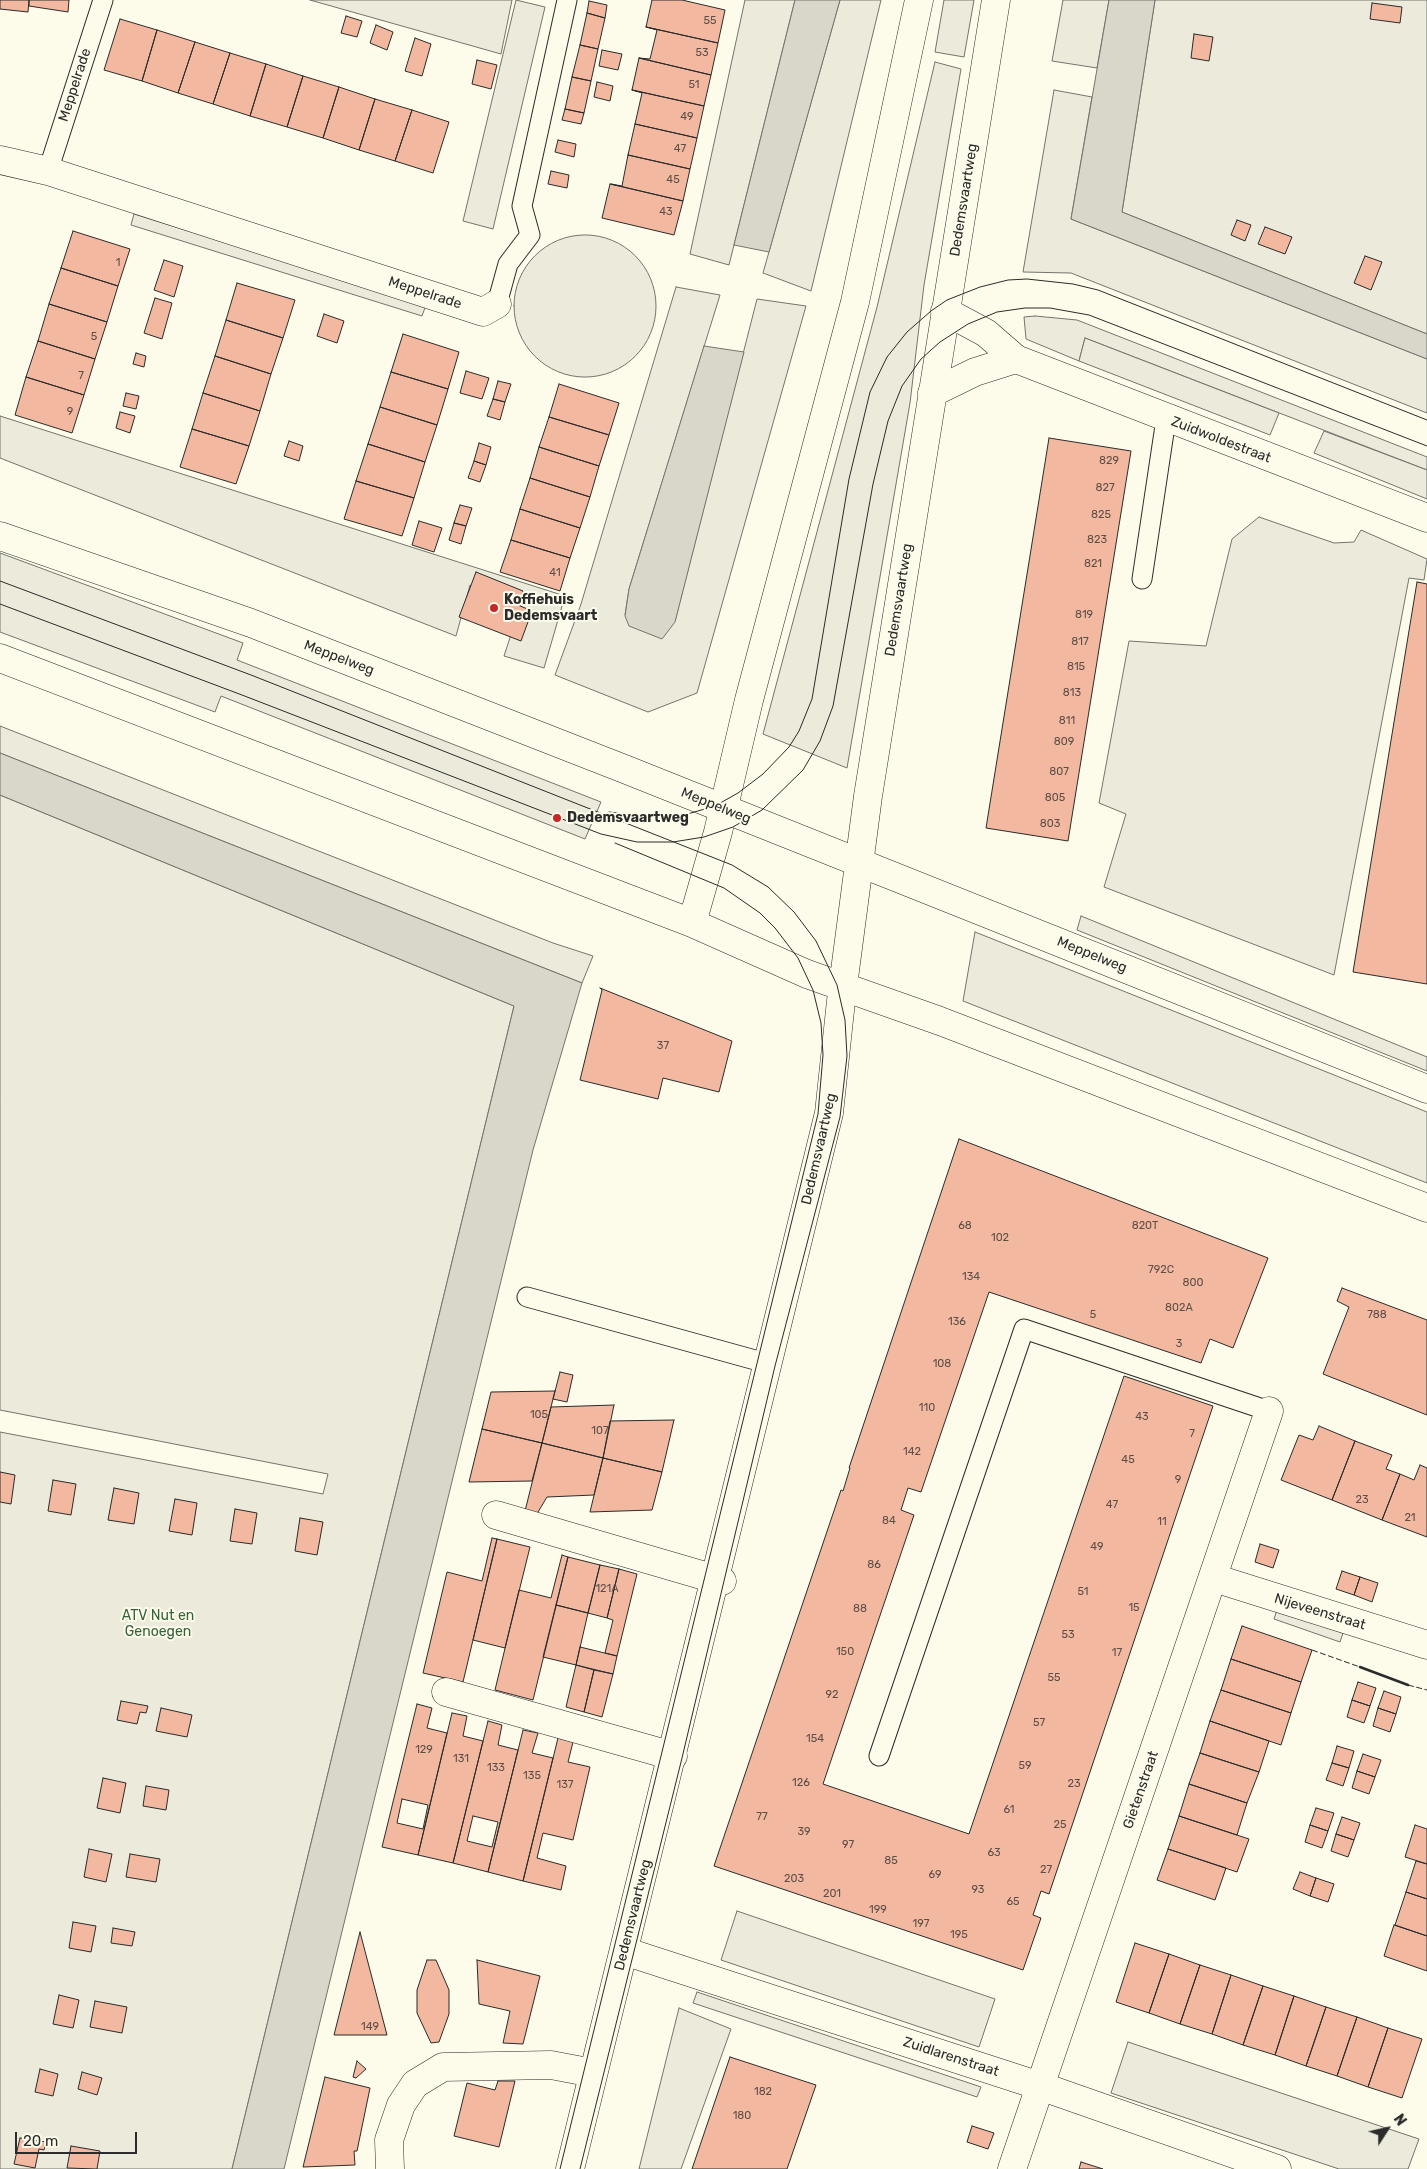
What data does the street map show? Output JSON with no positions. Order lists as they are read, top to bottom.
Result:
{
  "streets": {
    "main road": [
      "Meppelrade",
      "Dedemsvaartweg",
      "Zuidwoldestraat",
      "Meppelweg",
      "Nijeveenstraat",
      "Gietenstraat",
      "Zuidlarenstraat"
    ]
  },
  "crossings": [
    ["Dedemsvaartweg", "Zuidwoldestraat"],
    ["Dedemsvaartweg", "Meppelweg"],
    ["Dedemsvaartweg", "Zuidlarenstraat"],
    ["Nijeveenstraat", "Gietenstraat"],
    ["Gietenstraat", "Zuidlarenstraat"]
  ],
  "parks": ["ATV Nut en Genoegen"],
  "places": ["Koffiehuis Dedemsvaart", "Dedemsvaartweg"],
  "house_numbers": [
    "55",
    "53",
    "51",
    "49",
    "47",
    "45",
    "43",
    "1",
    "5",
    "7",
    "9",
    "829",
    "827",
    "825",
    "823",
    "821",
    "41",
    "819",
    "817",
    "815",
    "813",
    "811",
    "809",
    "807",
    "805",
    "803",
    "37",
    "68",
    "820T",
    "102",
    "792C",
    "134",
    "800",
    "802A",
    "5",
    "788",
    "136",
    "3",
    "108",
    "110",
    "105",
    "43",
    "107",
    "7",
    "142",
    "45",
    "9",
    "23",
    "47",
    "21",
    "84",
    "11",
    "49",
    "86",
    "121A",
    "51",
    "15",
    "88",
    "53",
    "150",
    "17",
    "55",
    "92",
    "57",
    "154",
    "129",
    "131",
    "59",
    "133",
    "135",
    "126",
    "23",
    "137",
    "61",
    "77",
    "25",
    "39",
    "97",
    "63",
    "85",
    "27",
    "69",
    "203",
    "93",
    "201",
    "65",
    "199",
    "197",
    "195",
    "149",
    "182",
    "180"
  ],
  "scale_bar": "20 m",
  "north": "top right"
}
